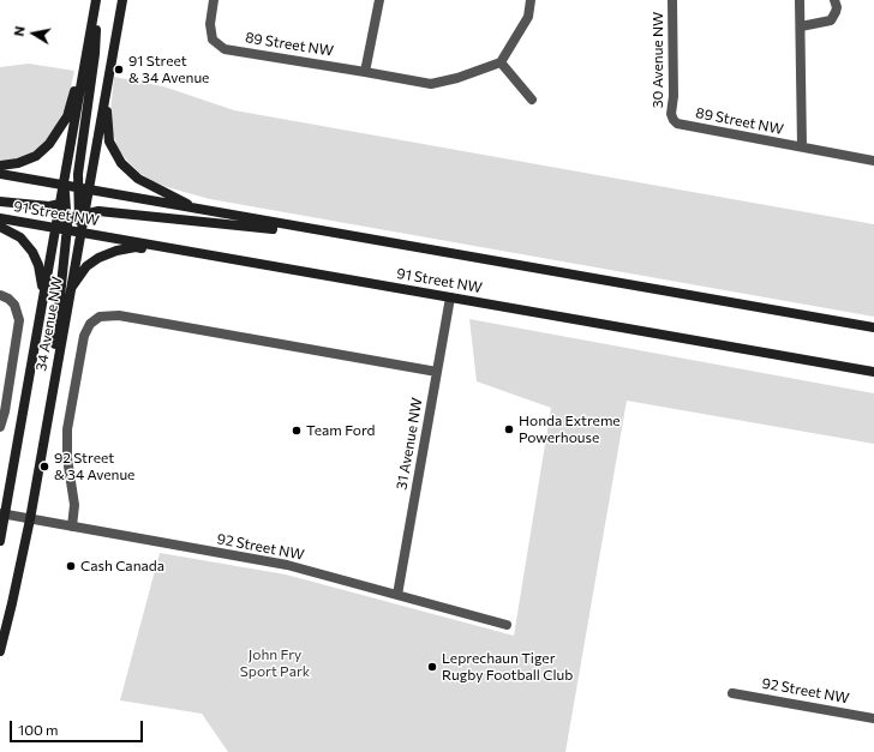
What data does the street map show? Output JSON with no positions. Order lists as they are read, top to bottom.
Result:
{
  "streets": {
    "main road": ["91 Street NW", "34 Avenue NW"],
    "street": [
      "89 Street NW",
      "30 Avenue NW",
      "31 Avenue NW",
      "92 Street NW"
    ]
  },
  "crossings": [
    ["89 Street NW", "30 Avenue NW"],
    ["91 Street NW", "34 Avenue NW"],
    ["91 Street NW", "31 Avenue NW"],
    ["34 Avenue NW", "92 Street NW"],
    ["31 Avenue NW", "92 Street NW"]
  ],
  "parks": ["John Fry Sport Park"],
  "places": [
    "91 Street & 34 Avenue",
    "Honda Extreme Powerhouse",
    "Team Ford",
    "92 Street & 34 Avenue",
    "Cash Canada",
    "Leprechaun Tiger Rugby Football Club"
  ],
  "scale_bar": "100 m",
  "north": "left"
}
